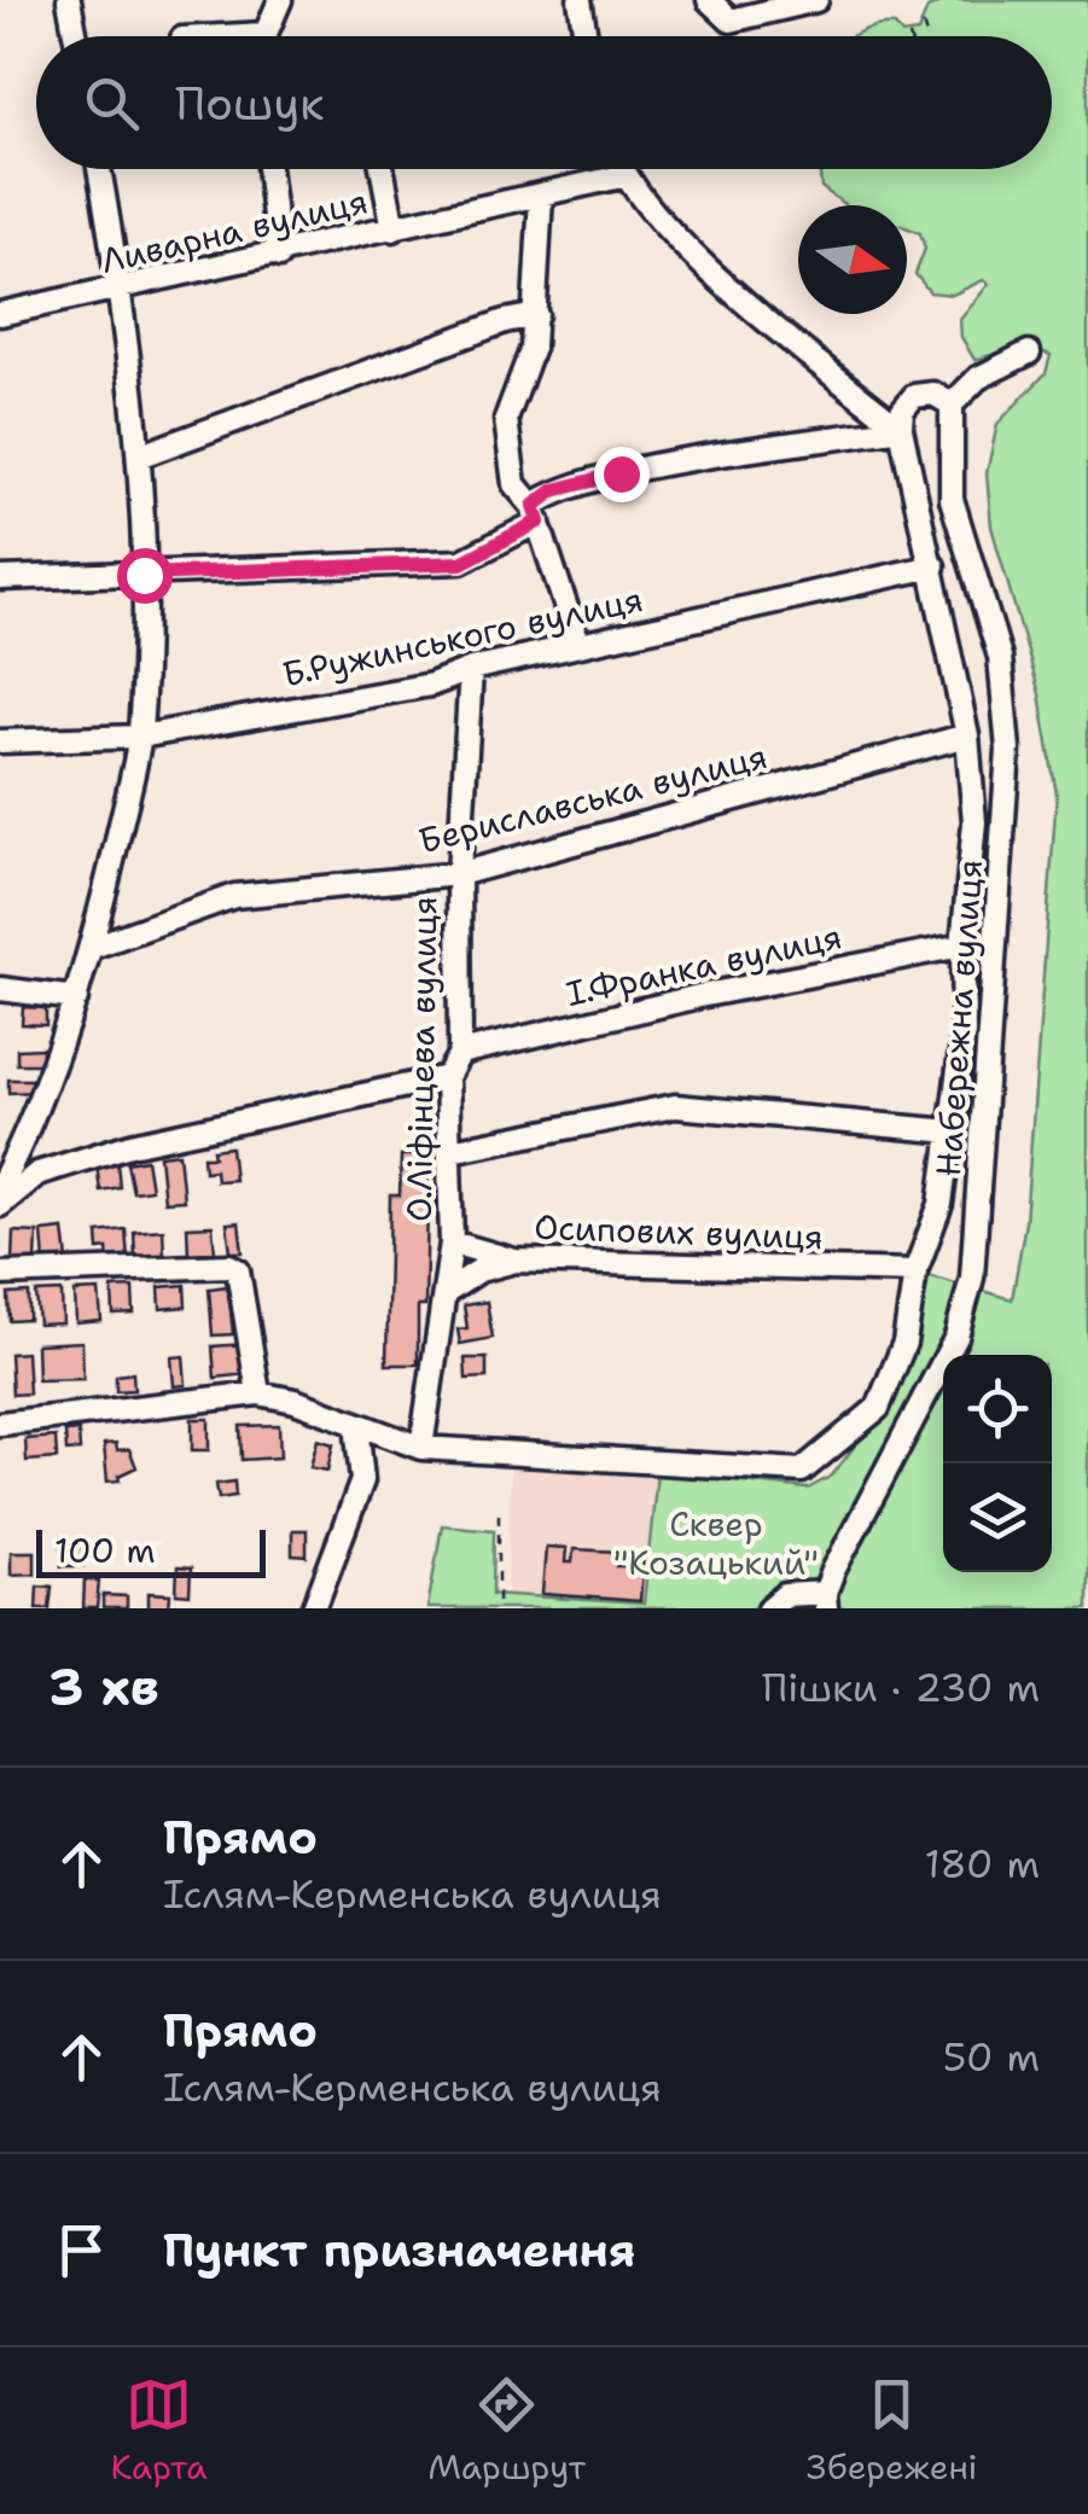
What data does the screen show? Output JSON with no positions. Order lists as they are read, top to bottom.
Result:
{
  "streets": {
    "street": [
      "Ливарна вулиця",
      "Б.Ружинського вулиця",
      "Бериславська вулиця",
      "І.Франка вулиця",
      "Набережна вулиця",
      "О.Ліфінцева вулиця",
      "Осипових вулиця"
    ]
  },
  "crossings": [
    ["Б.Ружинського вулиця", "О.Ліфінцева вулиця"],
    ["Бериславська вулиця", "О.Ліфінцева вулиця"],
    ["І.Франка вулиця", "О.Ліфінцева вулиця"],
    ["О.Ліфінцева вулиця", "Осипових вулиця"]
  ],
  "parks": ["Сквер \"Козацький\""],
  "scale_bar": "100 m",
  "north": "right",
  "page": {
    "search": "Пошук",
    "scale": "100 m",
    "heading": ["3 хв", "Пішки · 230 m"],
    "list": [
      ["Прямо", "Іслям-Керменська вулиця", "180 m"],
      ["Прямо", "Іслям-Керменська вулиця", "50 m"],
      "Пункт призначення"
    ],
    "nav": ["Карта", "Маршрут", "Збережені"]
  }
}
